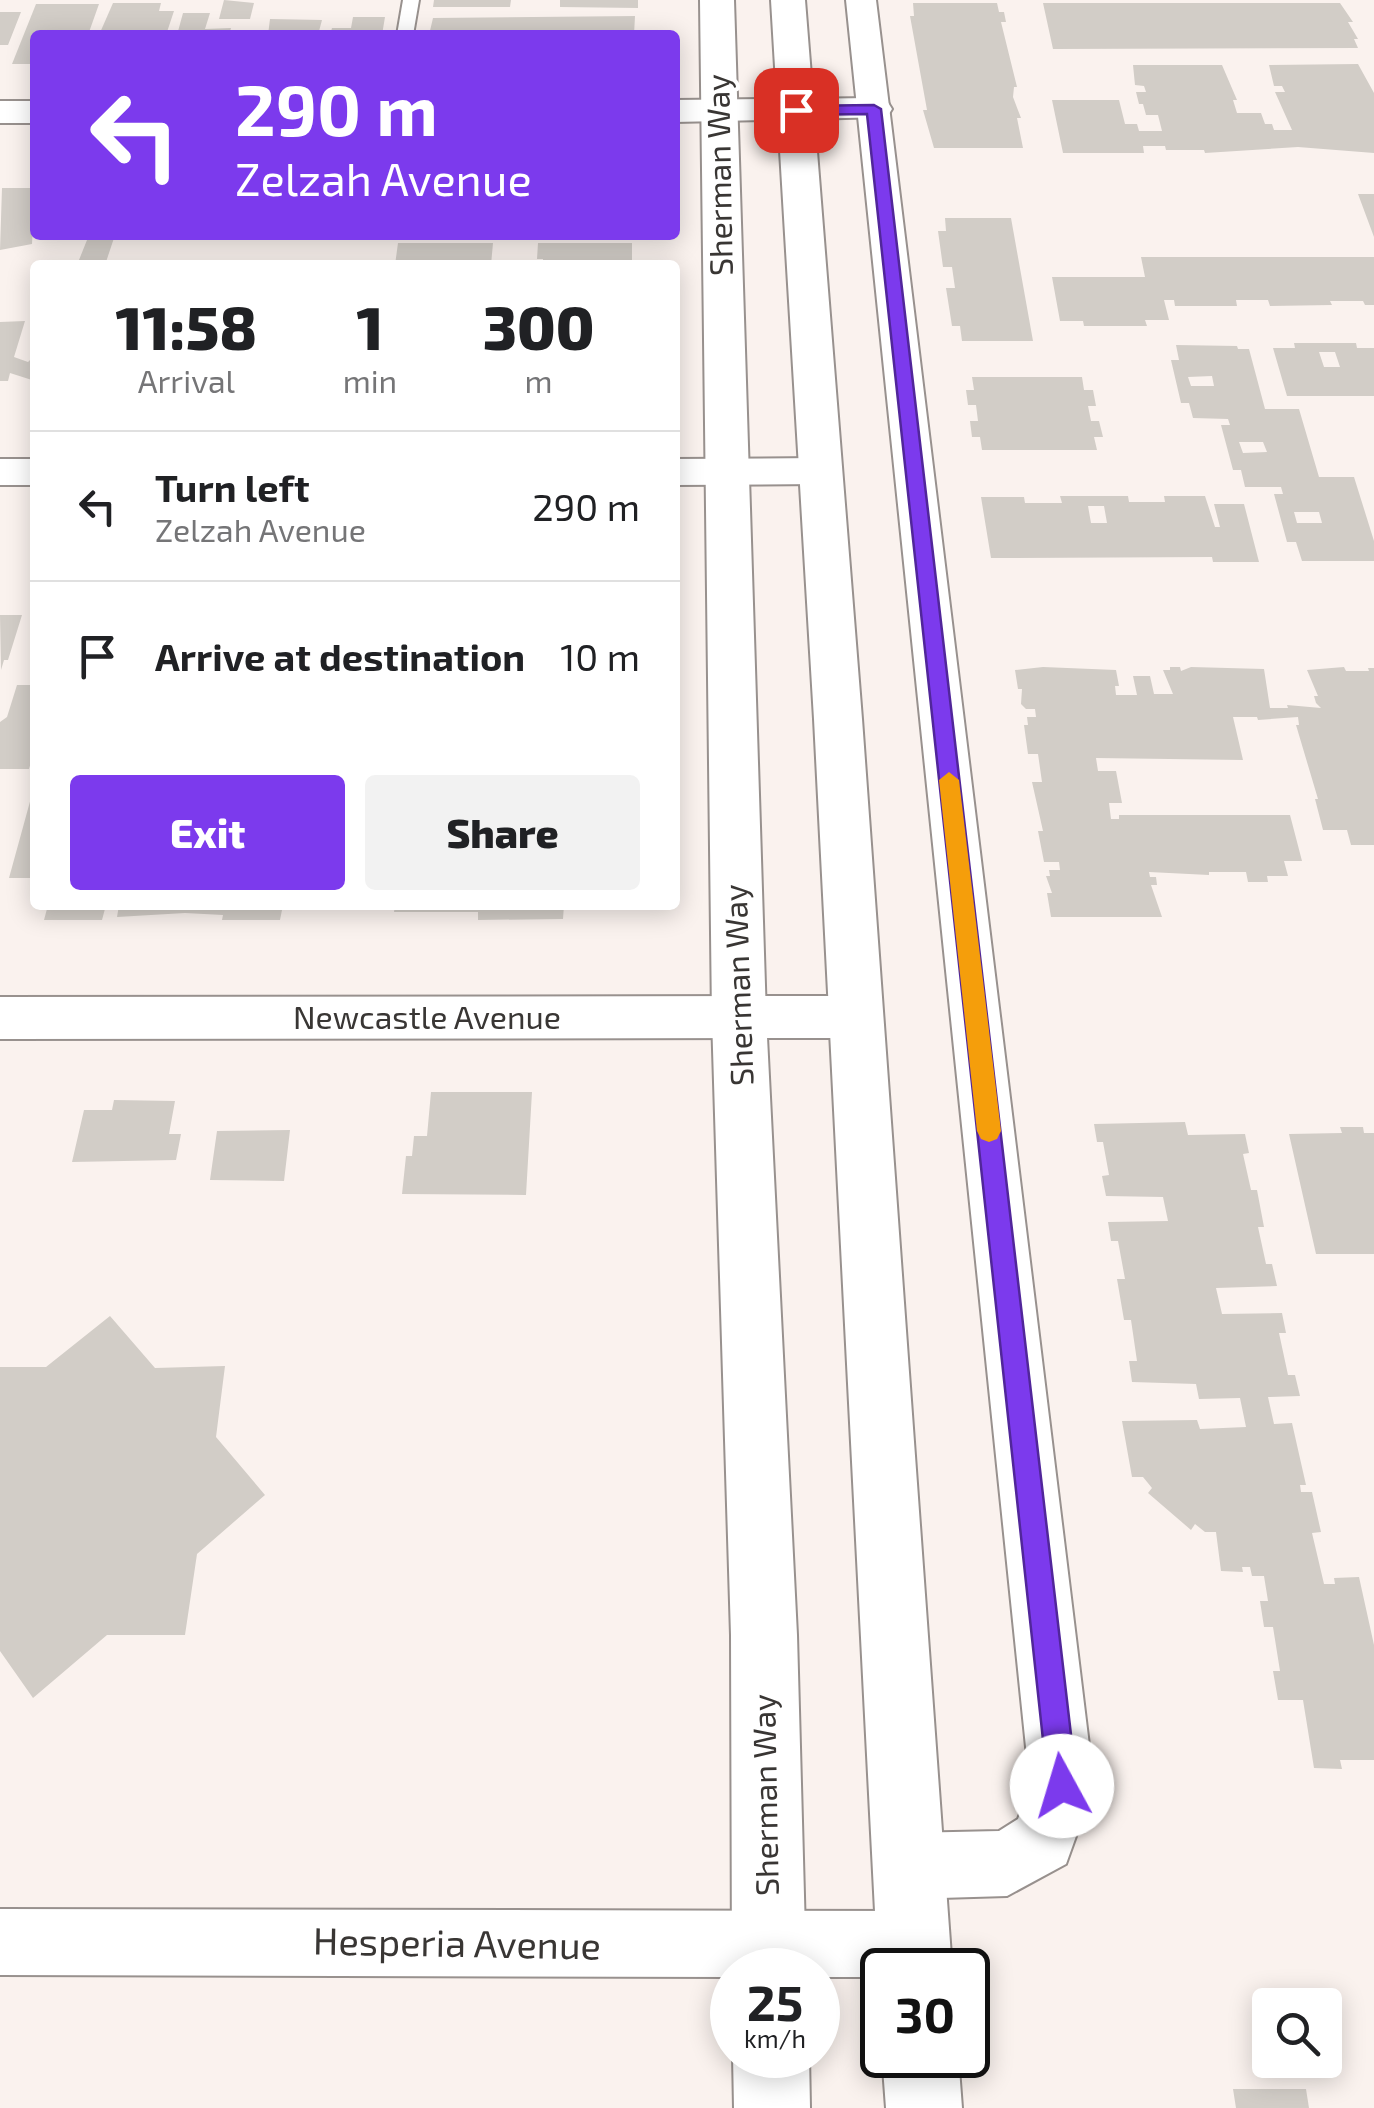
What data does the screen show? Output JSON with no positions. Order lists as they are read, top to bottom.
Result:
{
  "streets": {
    "main road": ["Sherman Way"],
    "street": ["Newcastle Avenue", "Hesperia Avenue"]
  },
  "crossings": [
    ["Sherman Way", "Newcastle Avenue"]
  ],
  "page": {
    "turn": ["290 m", "Zelzah Avenue"],
    "eta": [
      "11:58",
      "Arrival",
      "1",
      "min",
      "300",
      "m"
    ],
    "list": [
      {
        "name": "Turn left",
        "note": "Zelzah Avenue",
        "value": "290 m"
      },
      {
        "name": "Arrive at destination",
        "value": "10 m"
      }
    ],
    "buttons": ["Exit", "Share"],
    "speed": "25 km/h",
    "limit": "30"
  }
}
